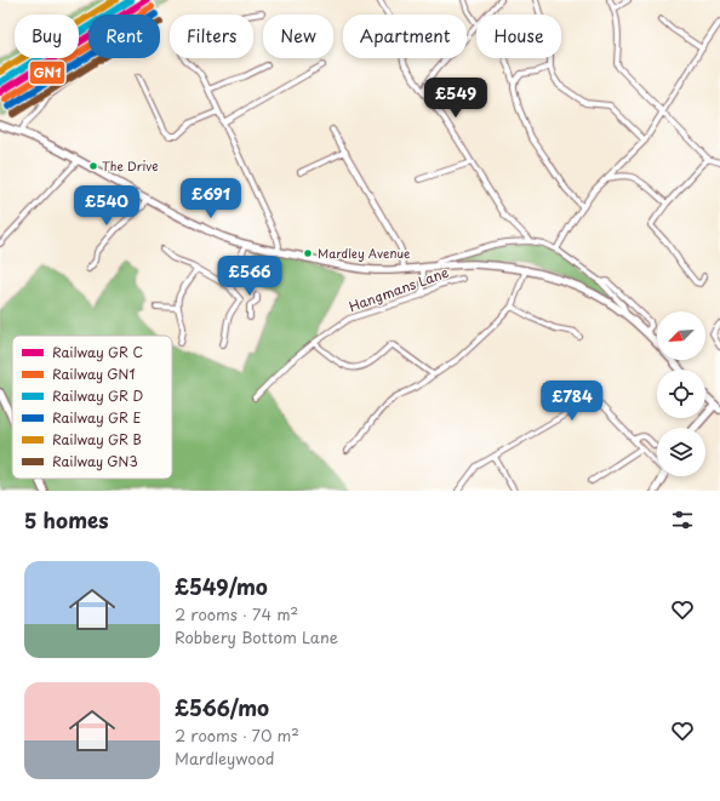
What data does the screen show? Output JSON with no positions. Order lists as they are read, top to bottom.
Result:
{
  "streets": {
    "street": ["Hangmans Lane"]
  },
  "places": ["The Drive", "Mardley Avenue"],
  "lines": ["rail line GN1", "rail line GN3"],
  "legend": [
    "Railway GR C",
    "Railway GN1",
    "Railway GR D",
    "Railway GR E",
    "Railway GR B",
    "Railway GN3"
  ],
  "north": "bottom left",
  "page": {
    "chip": [
      "Buy",
      "Rent",
      "Filters",
      "New",
      "Apartment",
      "House"
    ],
    "price": [
      "£549",
      "£691",
      "£540",
      "£566",
      "£784"
    ],
    "heading": "5 homes",
    "list": [
      {
        "name": "£549/mo",
        "note": "2 rooms · 74 m² · Robbery Bottom Lane"
      },
      {
        "name": "£566/mo",
        "note": "2 rooms · 70 m² · Mardleywood"
      }
    ]
  }
}
